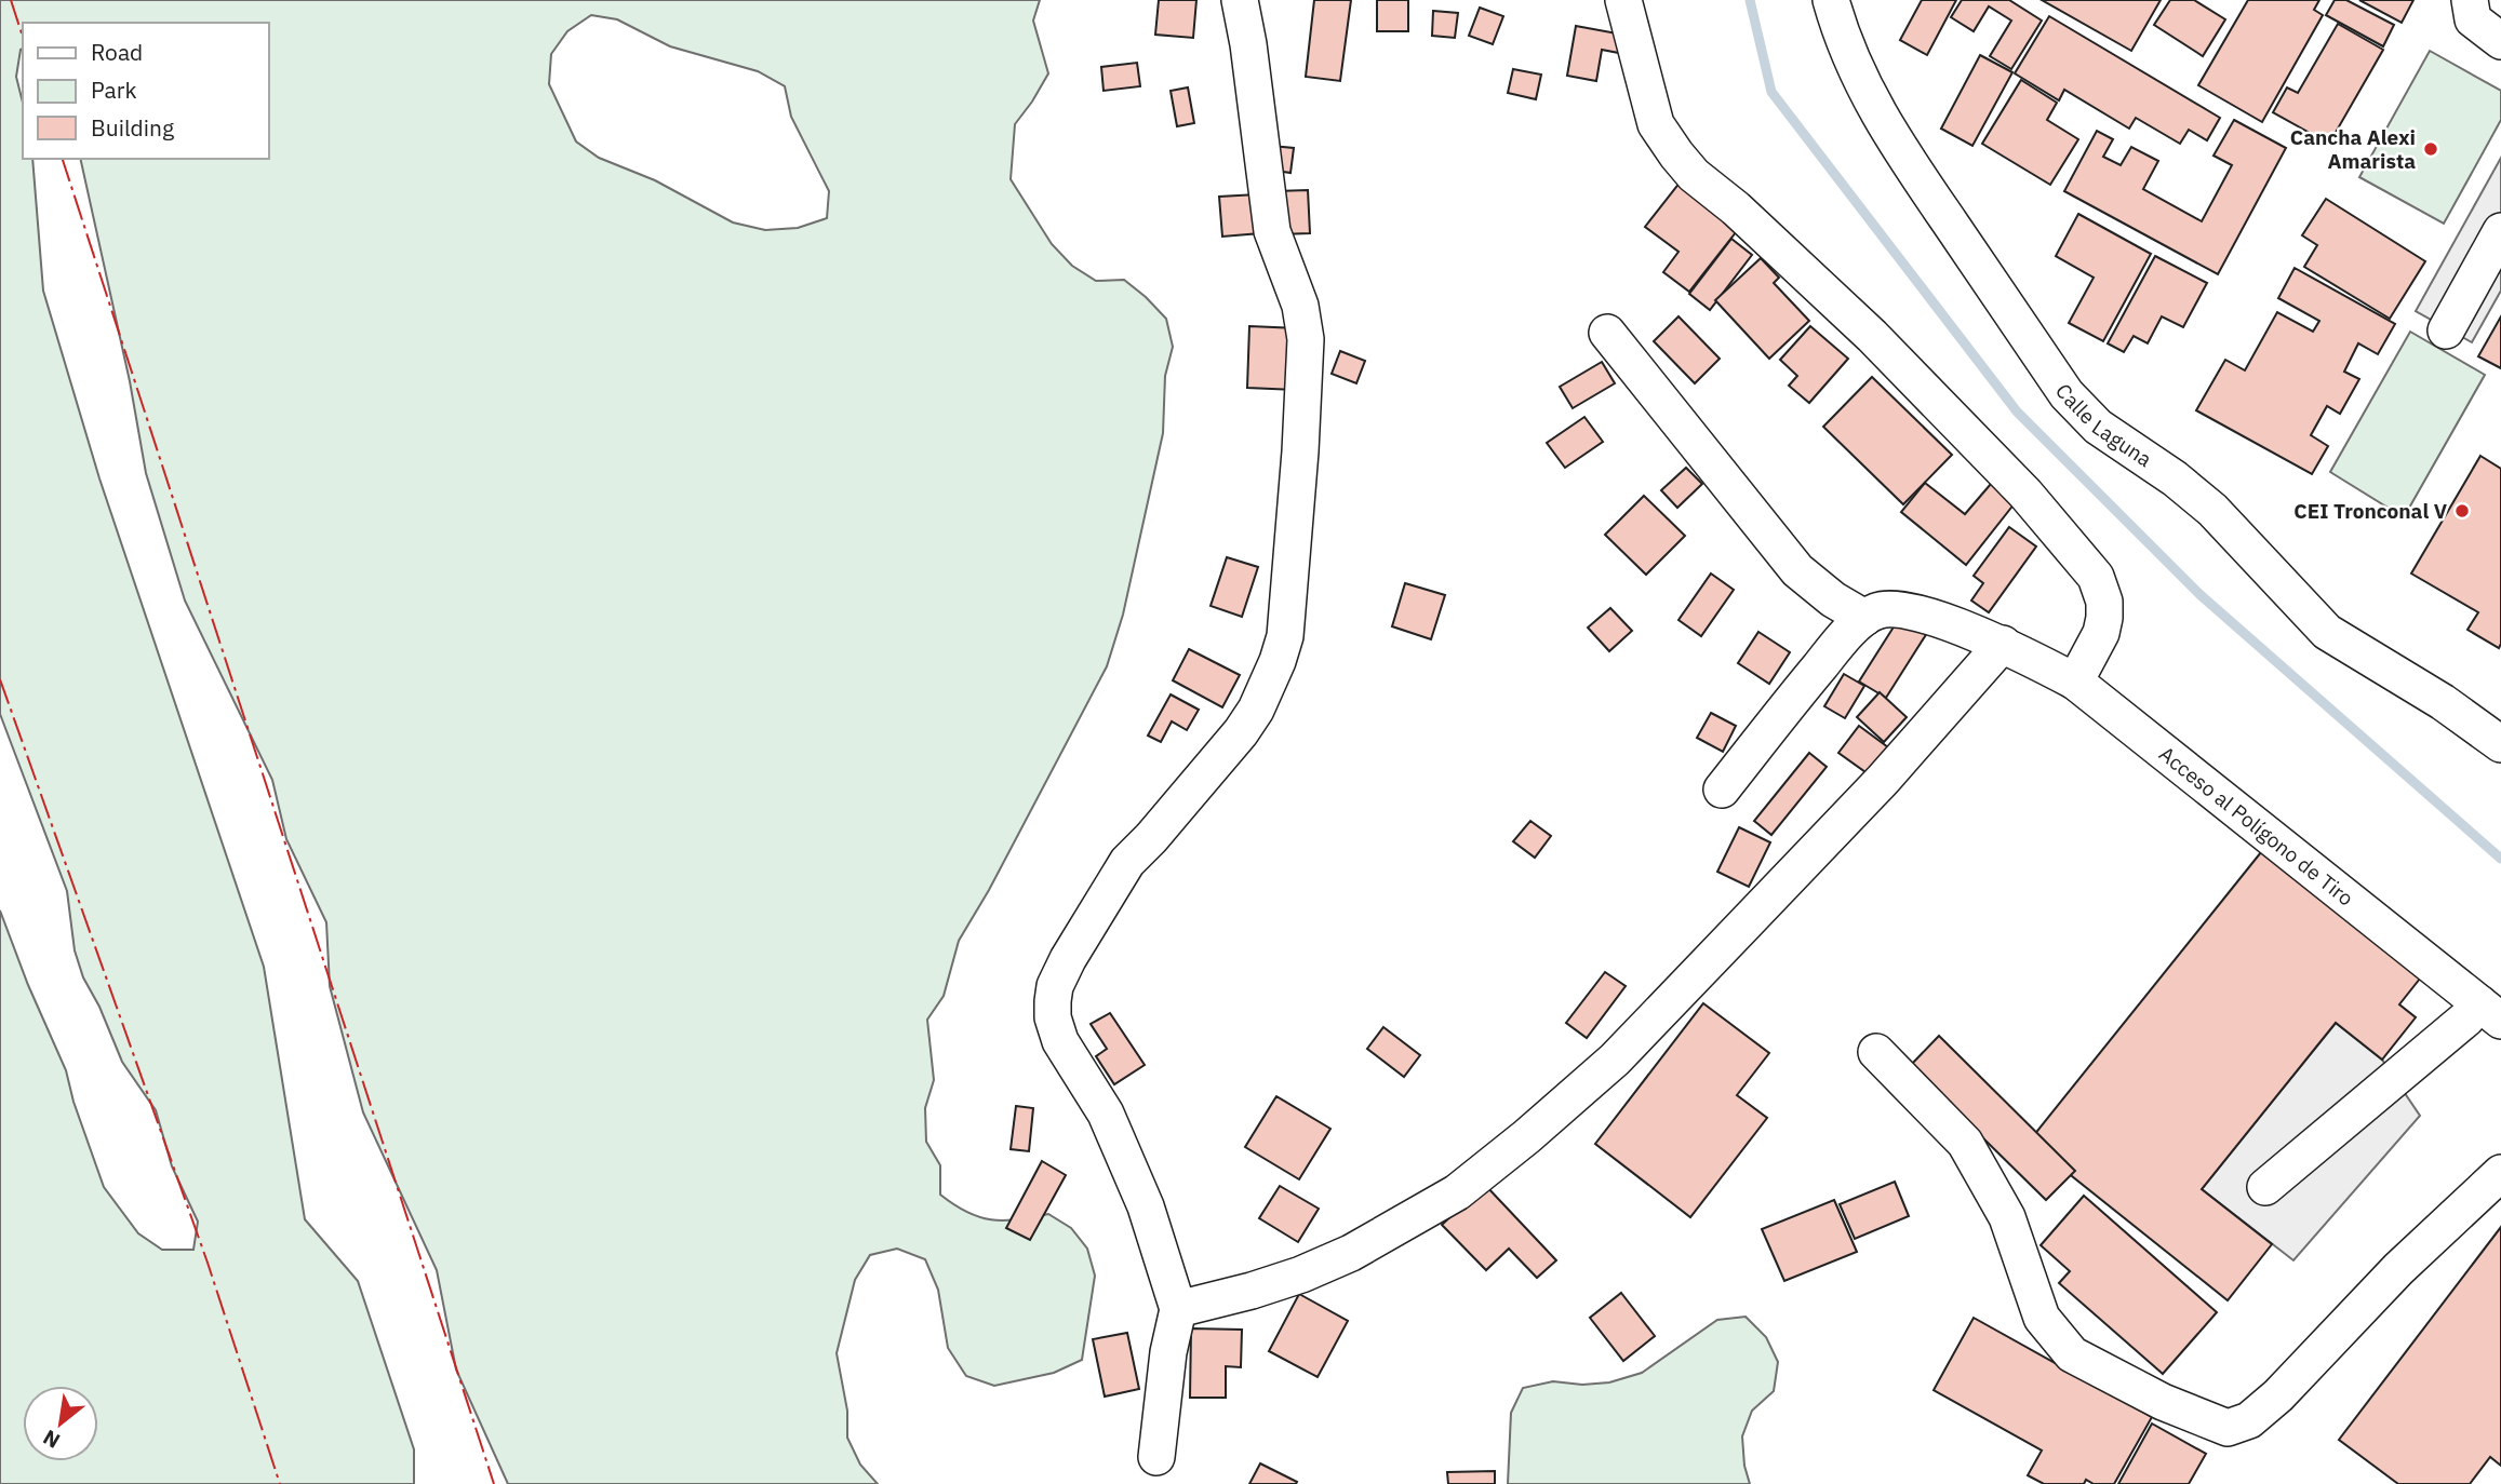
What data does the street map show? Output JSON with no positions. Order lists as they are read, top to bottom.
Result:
{
  "streets": {
    "street": ["Calle Laguna", "Acceso al Polígono de Tiro"]
  },
  "places": ["Cancha Alexi Amarista", "CEI Tronconal V"],
  "legend": ["Road", "Park", "Building"],
  "north": "bottom left"
}
